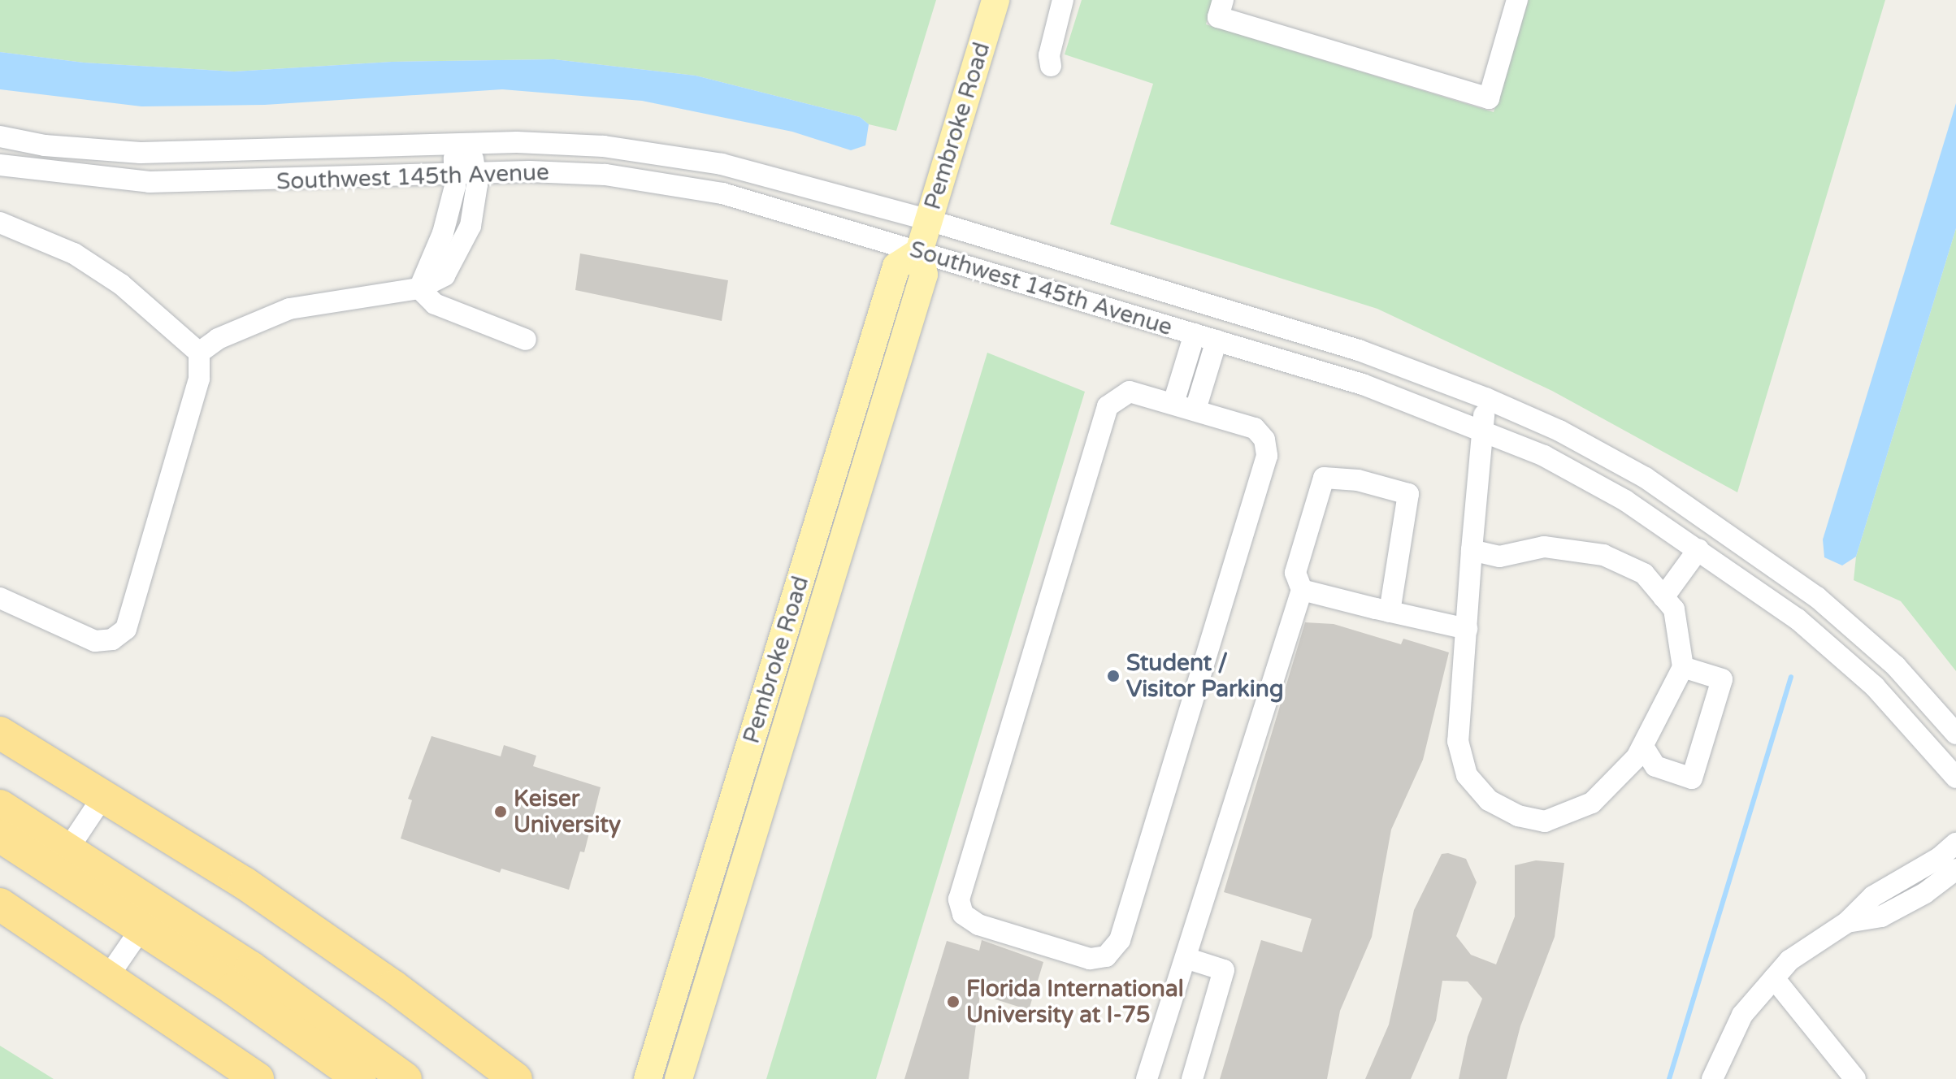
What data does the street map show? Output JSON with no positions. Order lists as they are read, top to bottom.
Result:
{
  "streets": {
    "main road": ["Pembroke Road"],
    "street": ["Southwest 145th Avenue"]
  },
  "crossings": [
    ["Pembroke Road", "Southwest 145th Avenue"]
  ],
  "places": ["Student / Visitor Parking", "Keiser University", "Florida International University at I-75"]
}
